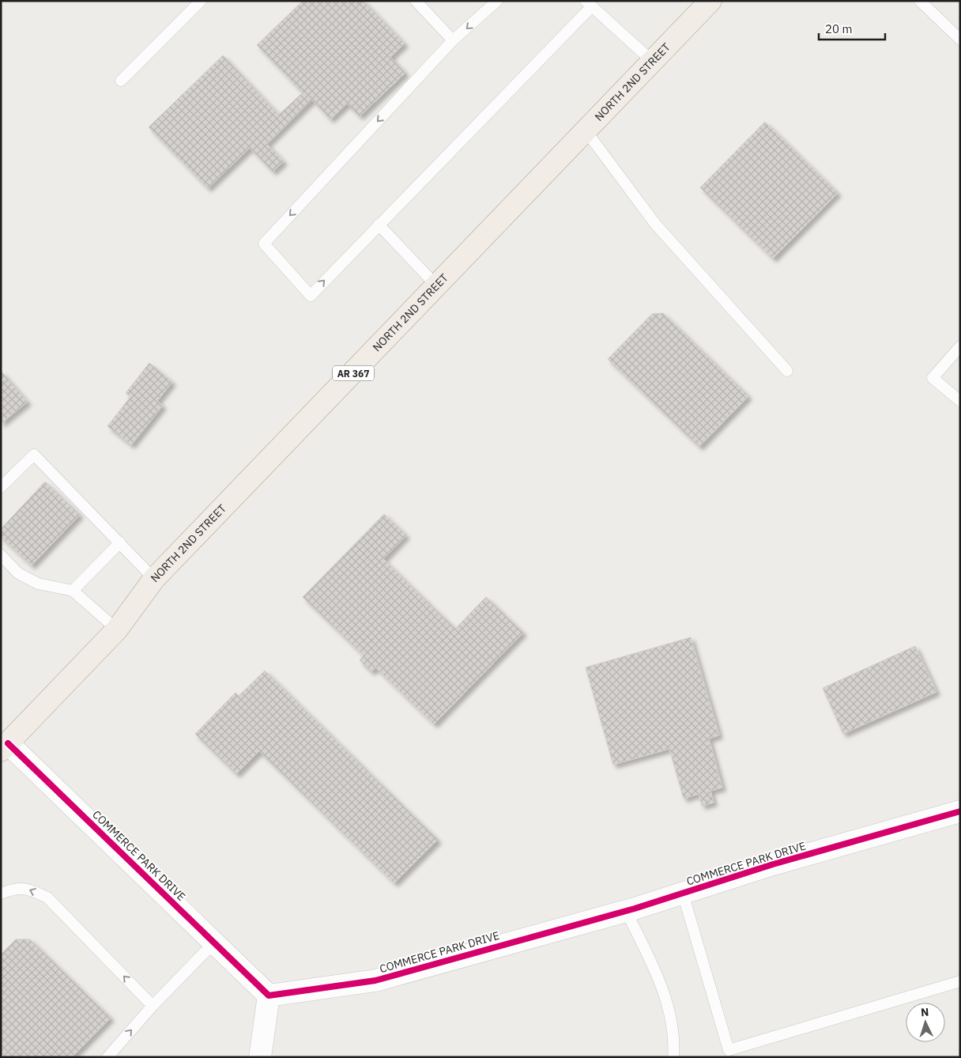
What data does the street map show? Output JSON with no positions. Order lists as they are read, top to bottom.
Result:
{
  "streets": {
    "main road": ["NORTH 2ND STREET", "AR 367"],
    "street": ["COMMERCE PARK DRIVE"]
  },
  "crossings": [
    ["NORTH 2ND STREET", "COMMERCE PARK DRIVE"]
  ],
  "scale_bar": "20 m",
  "north": "top"
}
